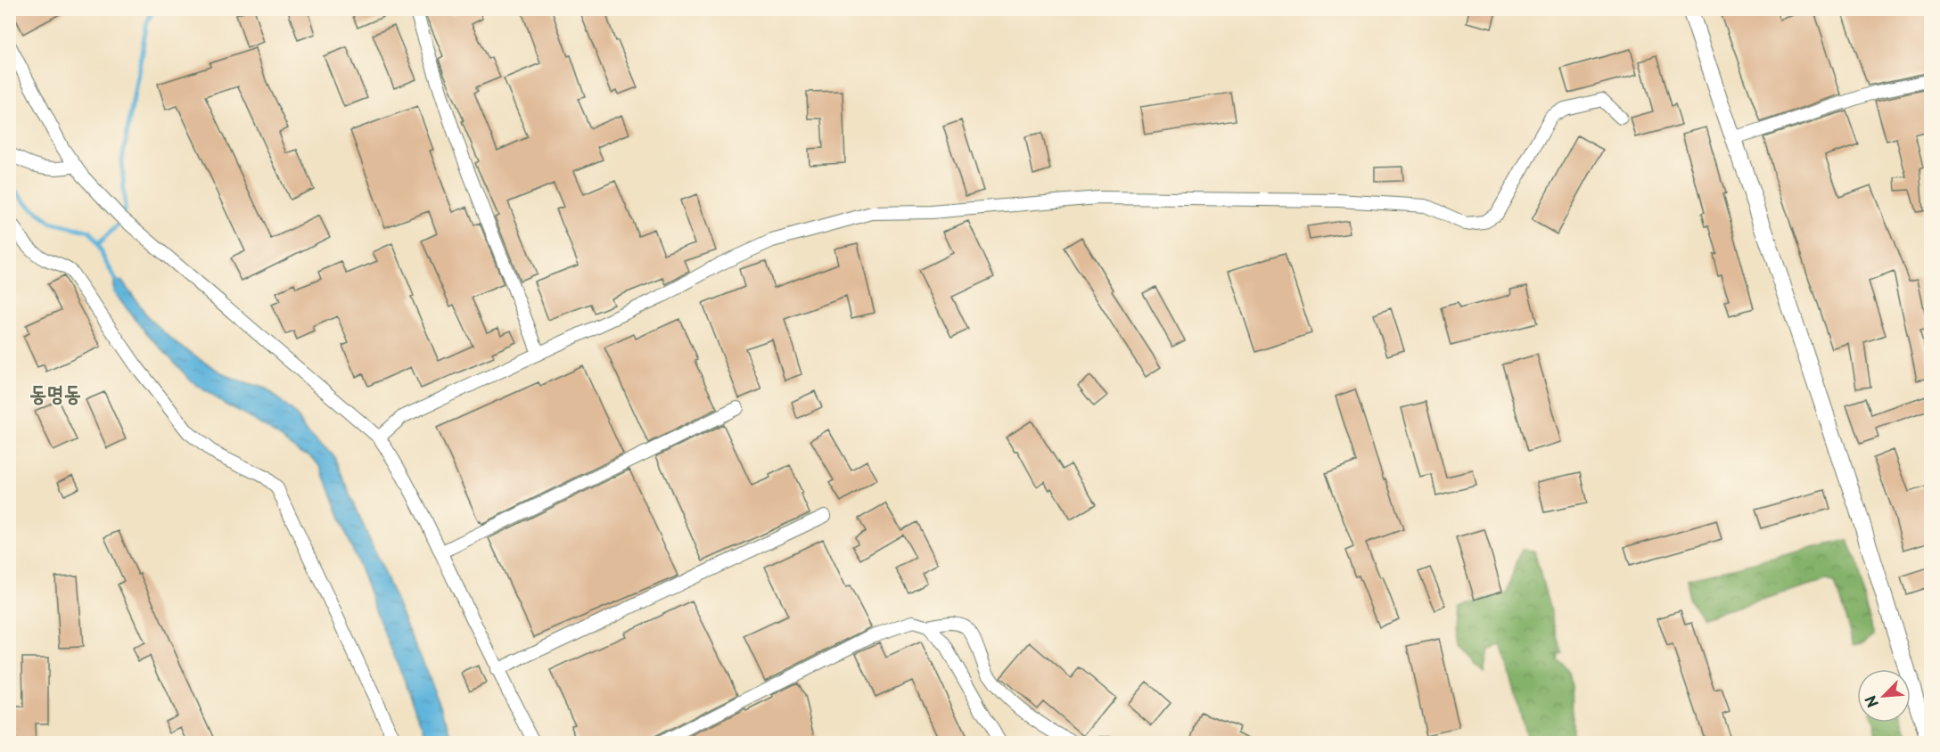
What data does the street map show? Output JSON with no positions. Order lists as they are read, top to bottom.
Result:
{
  "districts": ["동명동"],
  "north": "bottom left"
}
